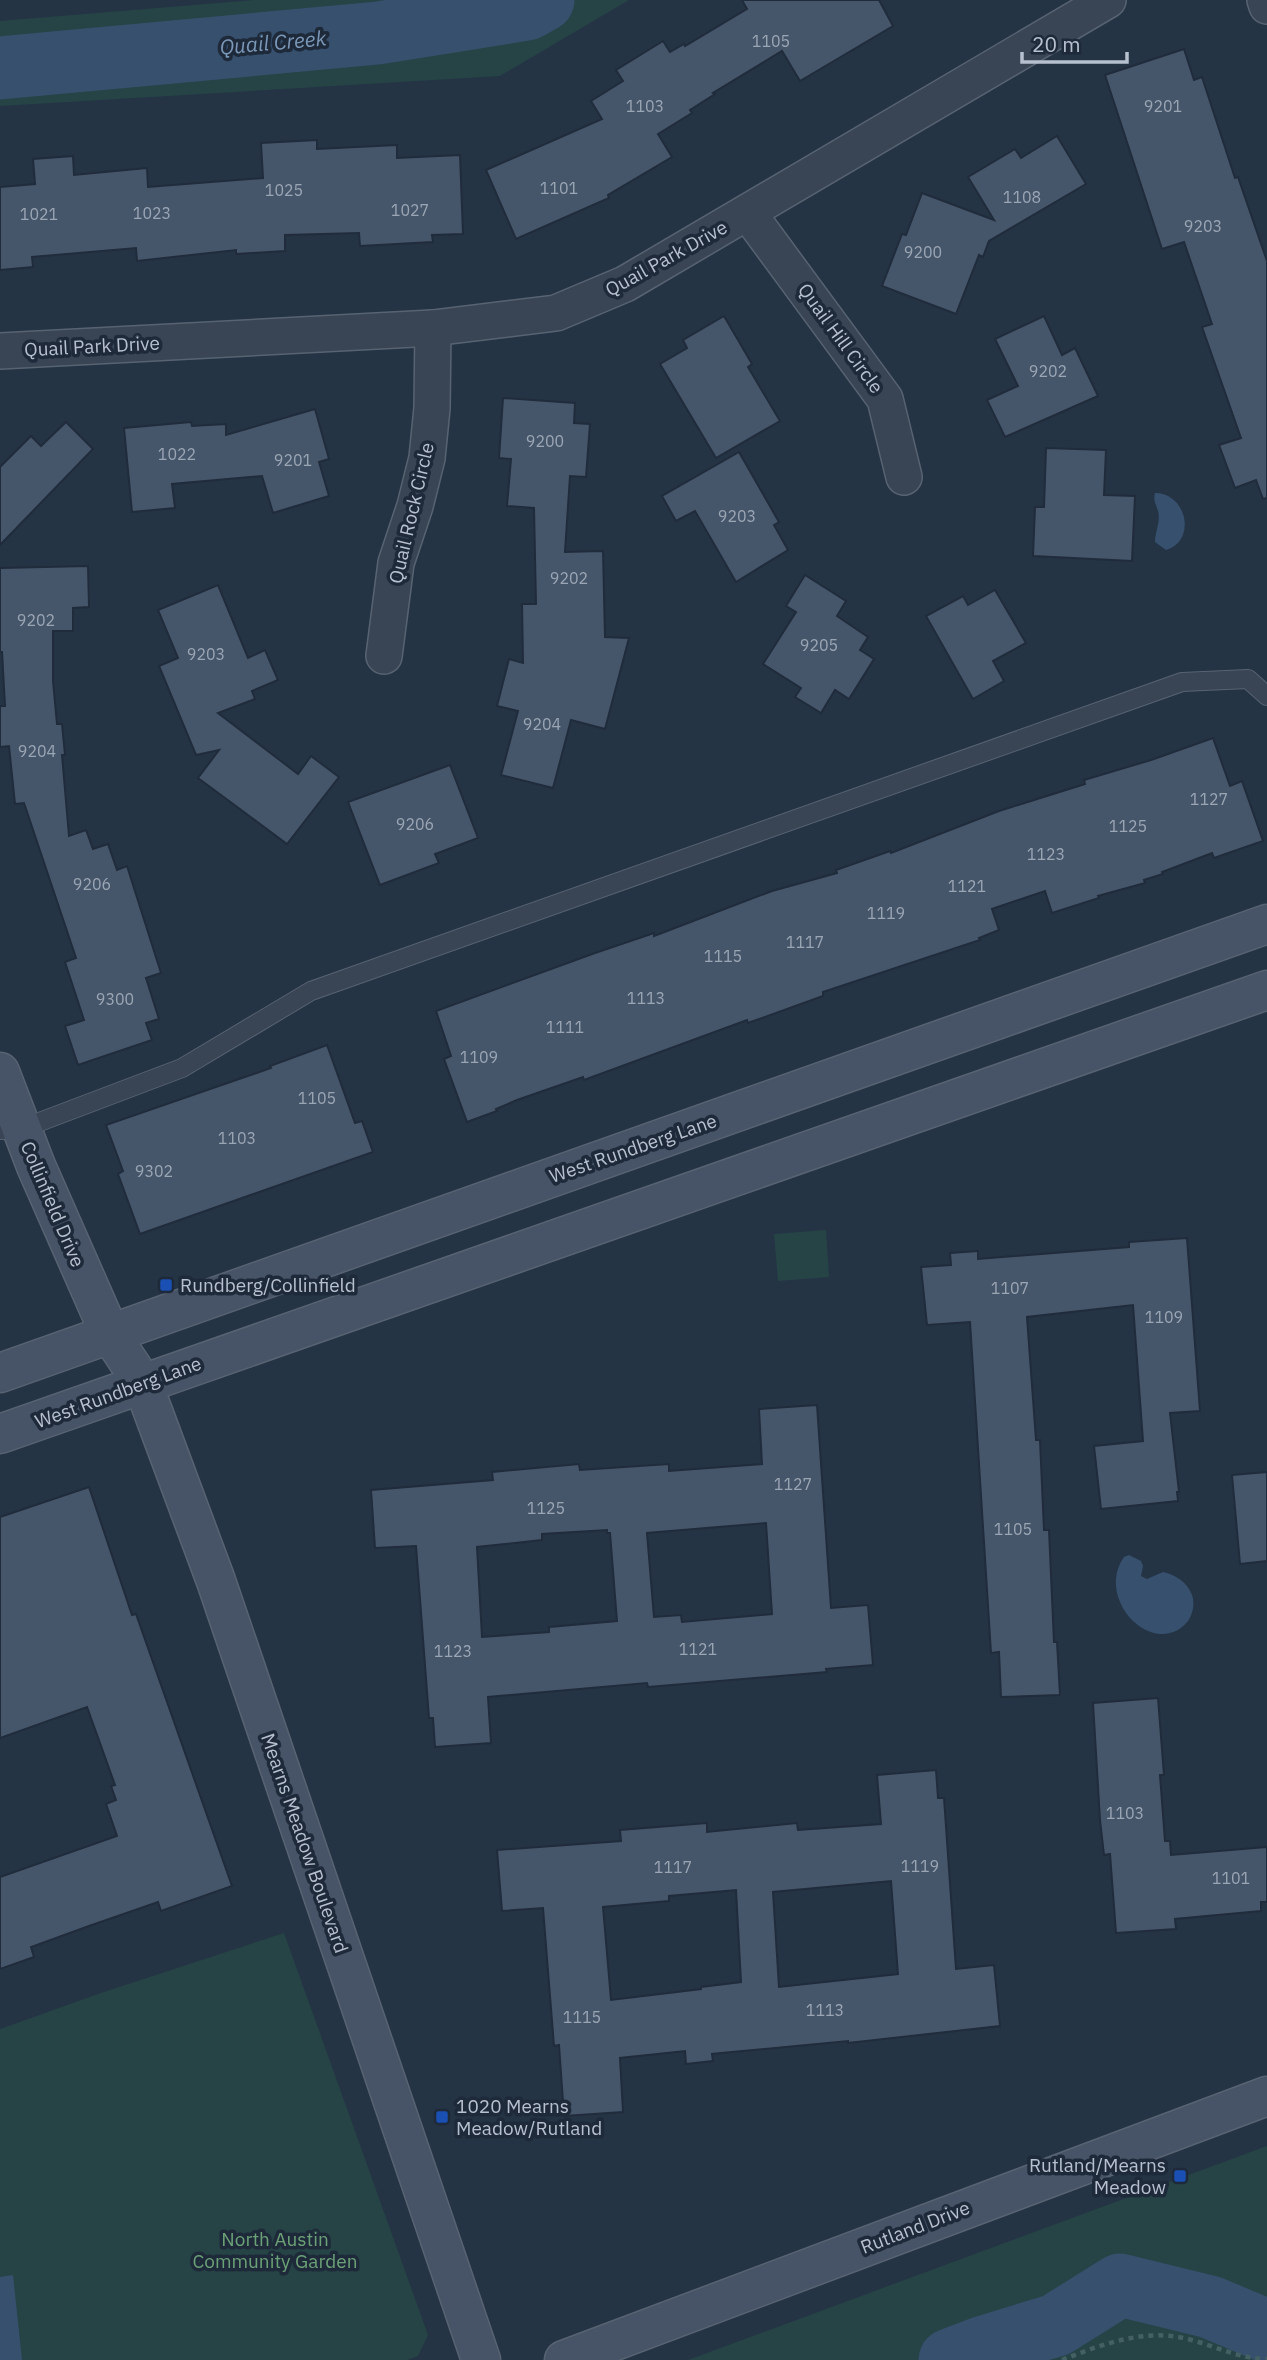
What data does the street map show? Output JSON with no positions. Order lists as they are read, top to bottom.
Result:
{
  "streets": {
    "main road": [
      "West Rundberg Lane",
      "Collinfield Drive",
      "Mearns Meadow Boulevard",
      "Rutland Drive"
    ],
    "street": ["Quail Park Drive", "Quail Hill Circle", "Quail Rock Circle"]
  },
  "crossings": [
    ["Quail Park Drive", "Quail Hill Circle"],
    ["Quail Park Drive", "Quail Rock Circle"],
    ["West Rundberg Lane", "Collinfield Drive"],
    ["West Rundberg Lane", "Mearns Meadow Boulevard"],
    ["Collinfield Drive", "Mearns Meadow Boulevard"]
  ],
  "water": ["Quail Creek"],
  "parks": ["North Austin Community Garden"],
  "places": {
    "transit": ["Rundberg/Collinfield", "1020 Mearns Meadow/Rutland", "Rutland/Mearns Meadow"]
  },
  "house_numbers": [
    "1105",
    "1103",
    "9201",
    "1101",
    "1025",
    "1108",
    "1027",
    "1023",
    "1021",
    "9203",
    "9200",
    "9202",
    "9200",
    "1022",
    "9201",
    "9203",
    "9202",
    "9202",
    "9205",
    "9203",
    "9204",
    "9204",
    "1127",
    "9206",
    "1125",
    "1123",
    "9206",
    "1121",
    "1119",
    "1117",
    "1115",
    "1113",
    "9300",
    "1111",
    "1109",
    "1105",
    "1103",
    "9302",
    "1107",
    "1109",
    "1127",
    "1125",
    "1105",
    "1121",
    "1123",
    "1103",
    "1119",
    "1117",
    "1101",
    "1113",
    "1115"
  ],
  "scale_bar": "20 m"
}
